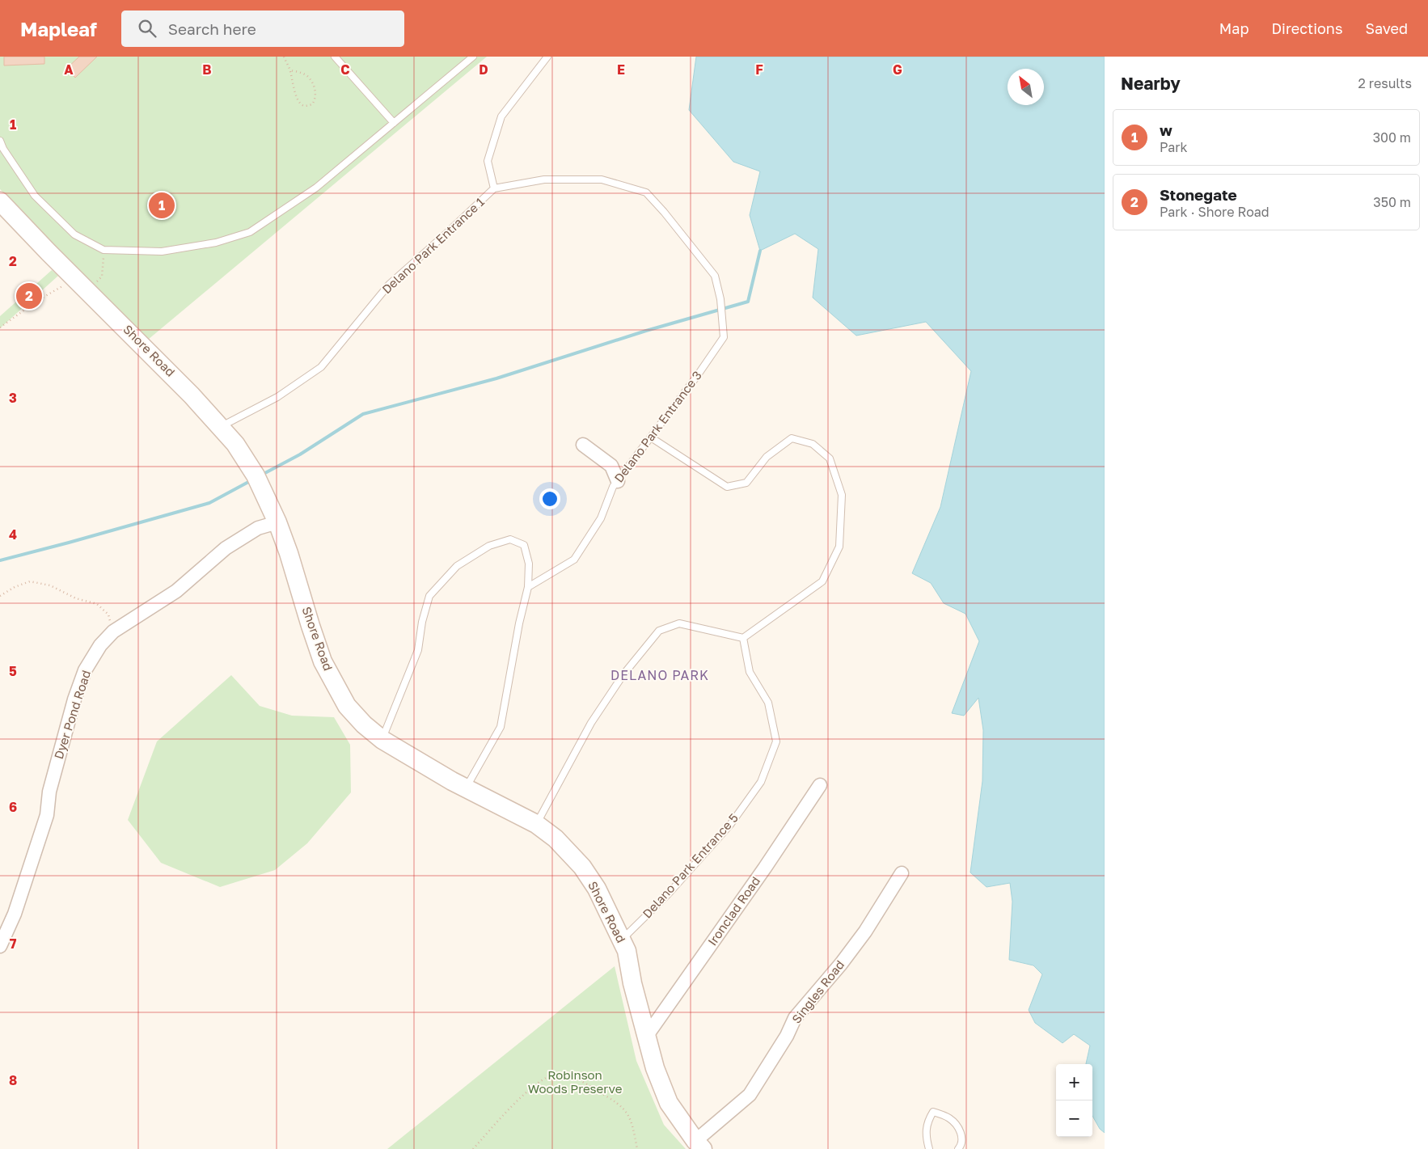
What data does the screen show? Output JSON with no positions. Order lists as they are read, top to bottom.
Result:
{
  "streets": {
    "street": [
      "Shore Road",
      "Dyer Pond Road",
      "Ironclad Road",
      "Singles Road"
    ],
    "lane": ["Delano Park Entrance 1", "Delano Park Entrance 3", "Delano Park Entrance 5"]
  },
  "crossings": [
    ["Delano Park Entrance 1", "Shore Road"],
    ["Delano Park Entrance 1", "Delano Park Entrance 3"],
    ["Shore Road", "Dyer Pond Road"],
    ["Shore Road", "Delano Park Entrance 5"],
    ["Shore Road", "Ironclad Road"],
    ["Shore Road", "Singles Road"]
  ],
  "districts": ["DELANO PARK"],
  "parks": ["Robinson Woods Preserve"],
  "north": "top left",
  "page": {
    "header": "Mapleaf",
    "search": "Search here",
    "nav": ["Map", "Directions", "Saved"],
    "heading": ["Nearby", "2 results"],
    "list": [
      {
        "mark": "1",
        "name": "w",
        "note": "Park",
        "value": "300 m"
      },
      {
        "mark": "2",
        "name": "Stonegate",
        "note": "Park · Shore Road",
        "value": "350 m"
      }
    ],
    "pins": ["1", "2"],
    "map_buttons": ["+", "−"]
  },
  "grid": {
    "columns": [
      "A",
      "B",
      "C",
      "D",
      "E",
      "F",
      "G"
    ],
    "rows": [
      "1",
      "2",
      "3",
      "4",
      "5",
      "6",
      "7",
      "8"
    ]
  }
}
